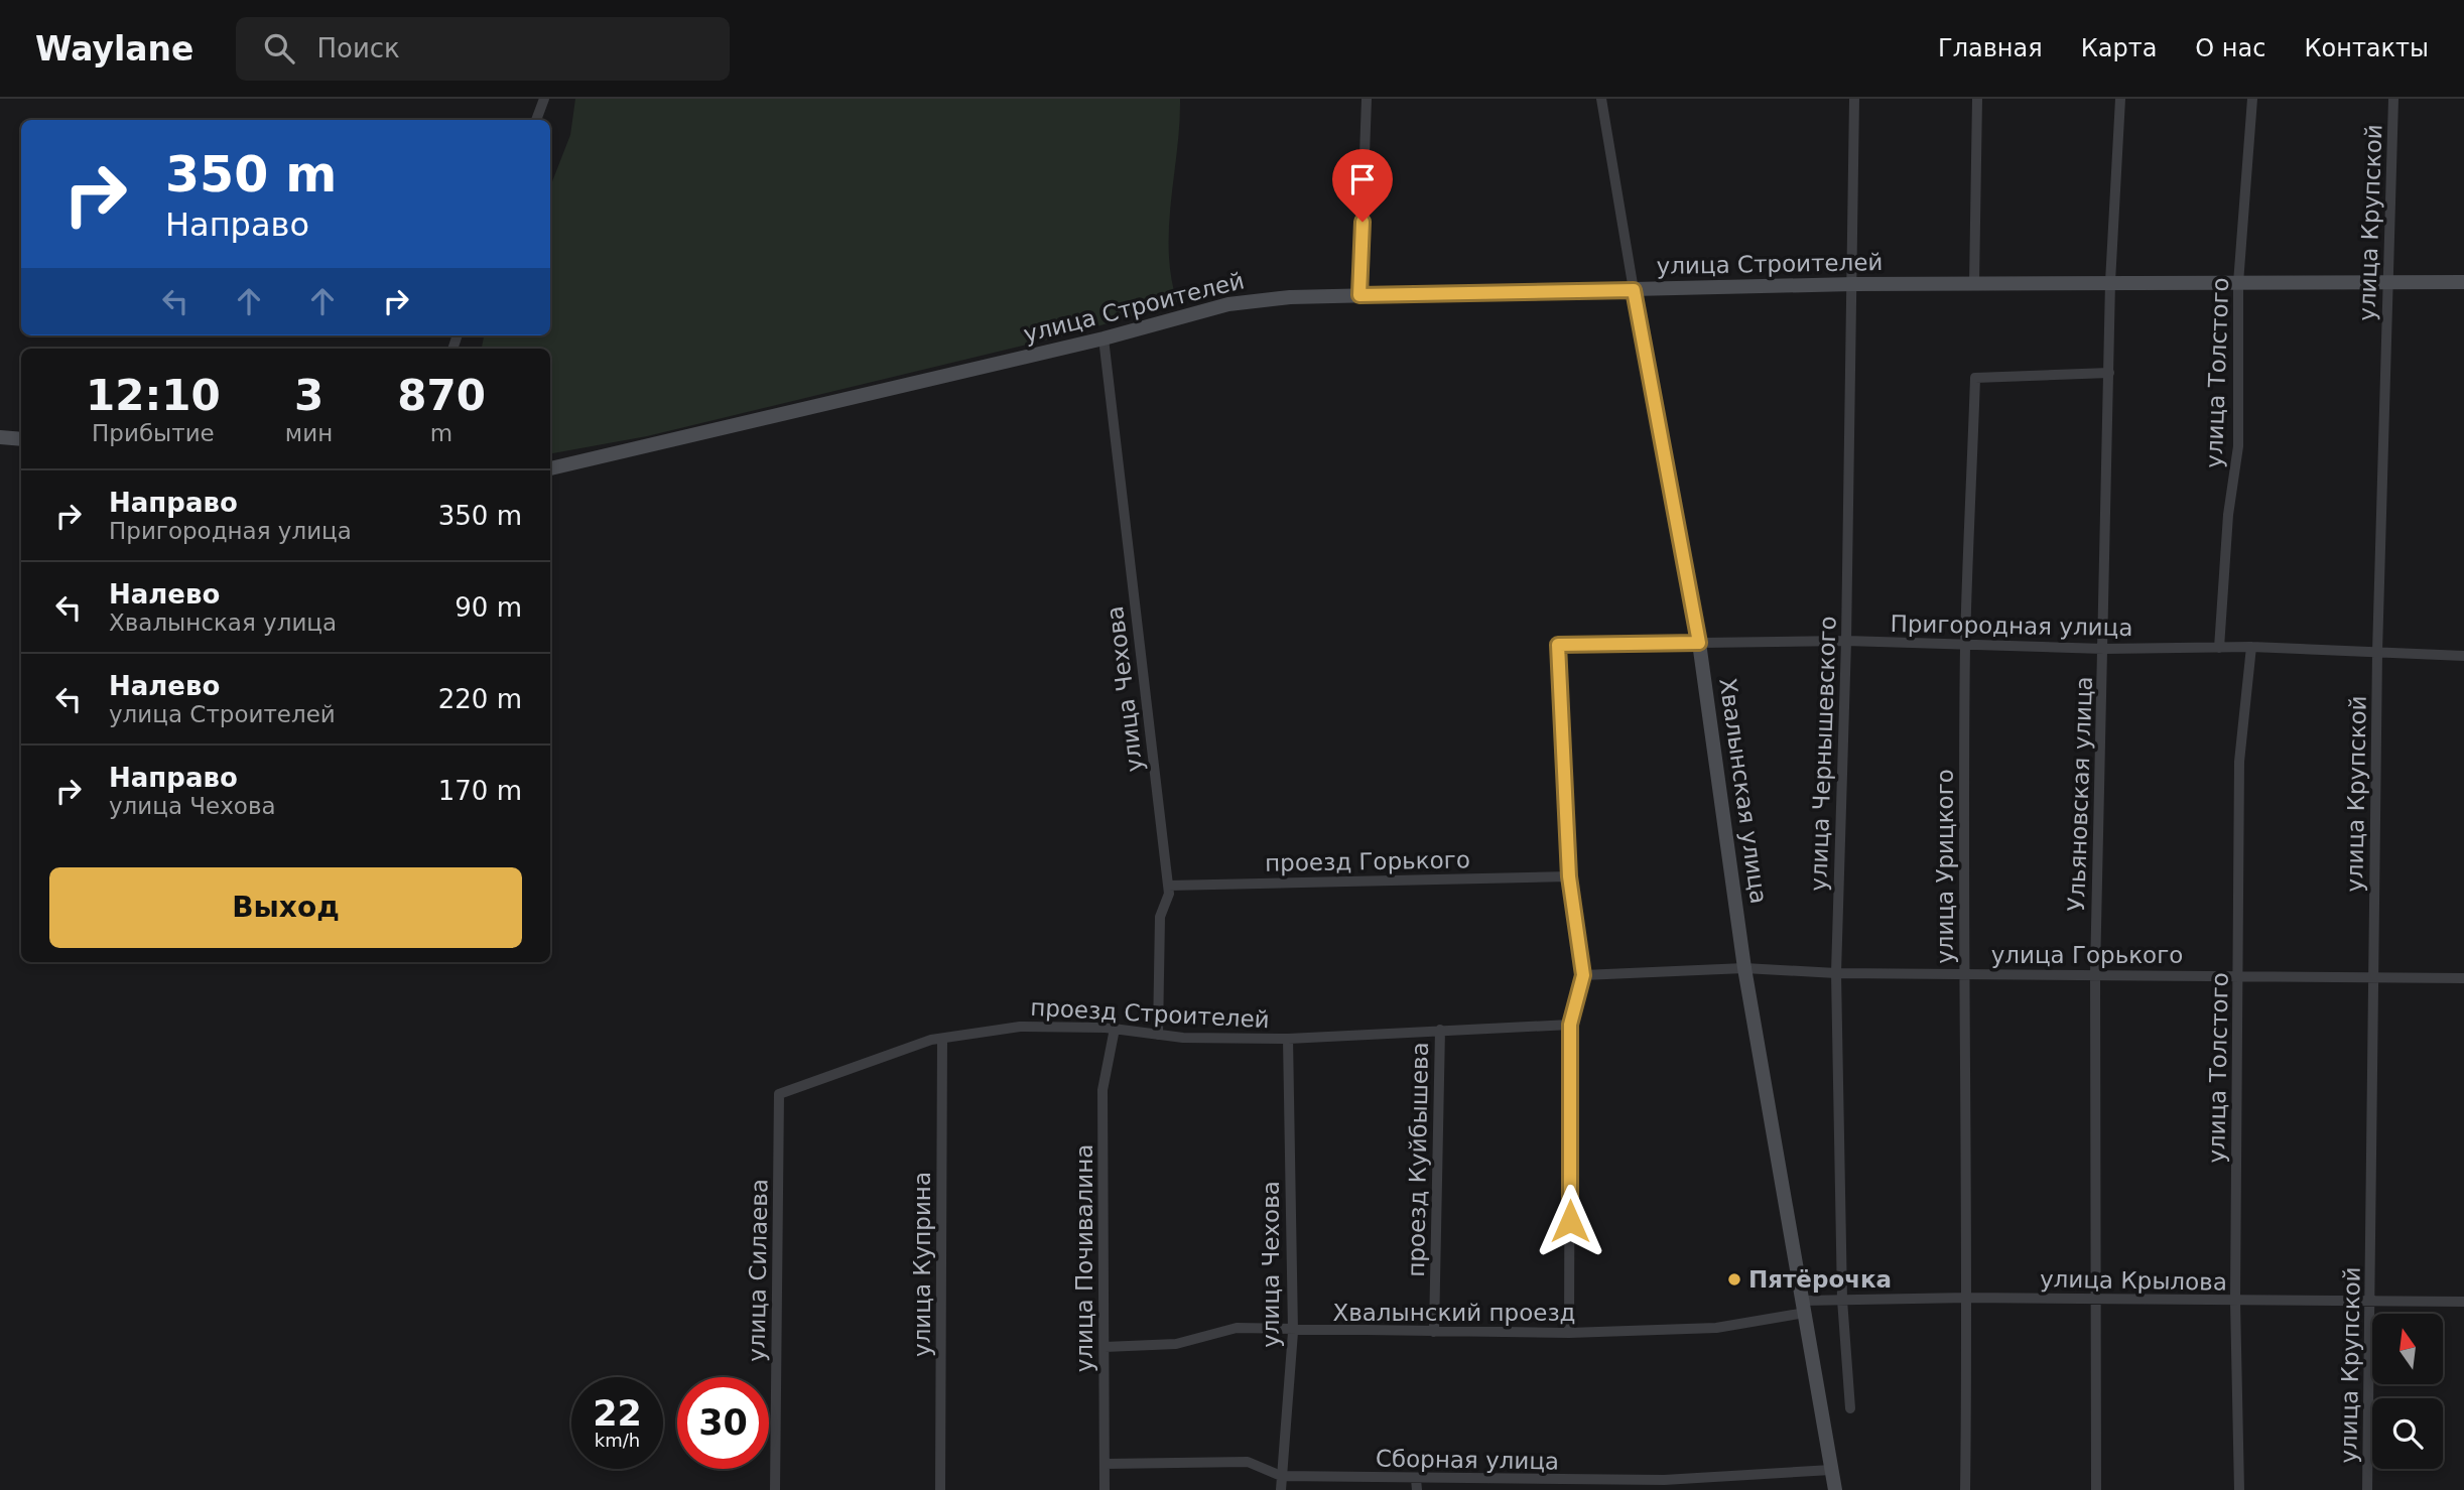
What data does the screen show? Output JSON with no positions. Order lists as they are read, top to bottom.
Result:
{
  "streets": {
    "street": [
      "улица Крупской",
      "улица Строителей",
      "улица Толстого",
      "Пригородная улица",
      "улица Чехова",
      "улица Чернышевского",
      "Хвалынская улица",
      "Ульяновская улица",
      "проезд Горького",
      "улица Урицкого",
      "улица Горького",
      "проезд Строителей",
      "проезд Куйбышева",
      "улица Почивалина",
      "улица Куприна",
      "улица Силаева",
      "улица Крылова",
      "Хвалынский проезд",
      "Сборная улица"
    ]
  },
  "crossings": [
    ["улица Крупской", "улица Строителей"],
    ["улица Крупской", "Пригородная улица"],
    ["улица Крупской", "улица Горького"],
    ["улица Крупской", "улица Крылова"],
    ["улица Строителей", "улица Толстого"],
    ["улица Строителей", "улица Чехова"],
    ["улица Строителей", "улица Чернышевского"],
    ["улица Строителей", "Хвалынская улица"],
    ["улица Строителей", "Ульяновская улица"],
    ["улица Толстого", "Пригородная улица"],
    ["улица Толстого", "улица Горького"],
    ["улица Толстого", "улица Крылова"],
    ["Пригородная улица", "улица Чернышевского"],
    ["Пригородная улица", "Хвалынская улица"],
    ["Пригородная улица", "Ульяновская улица"],
    ["Пригородная улица", "проезд Горького"],
    ["Пригородная улица", "улица Урицкого"],
    ["улица Чехова", "проезд Горького"],
    ["улица Чехова", "проезд Строителей"],
    ["улица Чехова", "Хвалынский проезд"],
    ["улица Чехова", "Сборная улица"],
    ["улица Чернышевского", "улица Горького"],
    ["улица Чернышевского", "улица Крылова"],
    ["Хвалынская улица", "улица Горького"],
    ["Хвалынская улица", "улица Крылова"],
    ["Хвалынская улица", "Хвалынский проезд"],
    ["Хвалынская улица", "Сборная улица"],
    ["Ульяновская улица", "улица Урицкого"],
    ["Ульяновская улица", "улица Горького"],
    ["Ульяновская улица", "улица Крылова"],
    ["улица Урицкого", "улица Горького"],
    ["улица Урицкого", "улица Крылова"],
    ["проезд Строителей", "проезд Куйбышева"],
    ["проезд Строителей", "улица Почивалина"],
    ["проезд Строителей", "улица Куприна"],
    ["проезд Строителей", "улица Силаева"],
    ["проезд Куйбышева", "Хвалынский проезд"],
    ["улица Почивалина", "Хвалынский проезд"],
    ["улица Почивалина", "Сборная улица"],
    ["улица Крылова", "Хвалынский проезд"]
  ],
  "places": ["Пятёрочка"],
  "north": "top",
  "page": {
    "header": "Waylane",
    "search": "Поиск",
    "nav": [
      "Главная",
      "Карта",
      "О нас",
      "Контакты"
    ],
    "turn": ["350 m", "Направо"],
    "eta": [
      "12:10",
      "Прибытие",
      "3",
      "мин",
      "870",
      "m"
    ],
    "list": [
      {
        "name": "Направо",
        "note": "Пригородная улица",
        "value": "350 m"
      },
      {
        "name": "Налево",
        "note": "Хвалынская улица",
        "value": "90 m"
      },
      {
        "name": "Налево",
        "note": "улица Строителей",
        "value": "220 m"
      },
      {
        "name": "Направо",
        "note": "улица Чехова",
        "value": "170 m"
      }
    ],
    "buttons": "Выход",
    "speed": "22 km/h",
    "limit": "30"
  }
}
